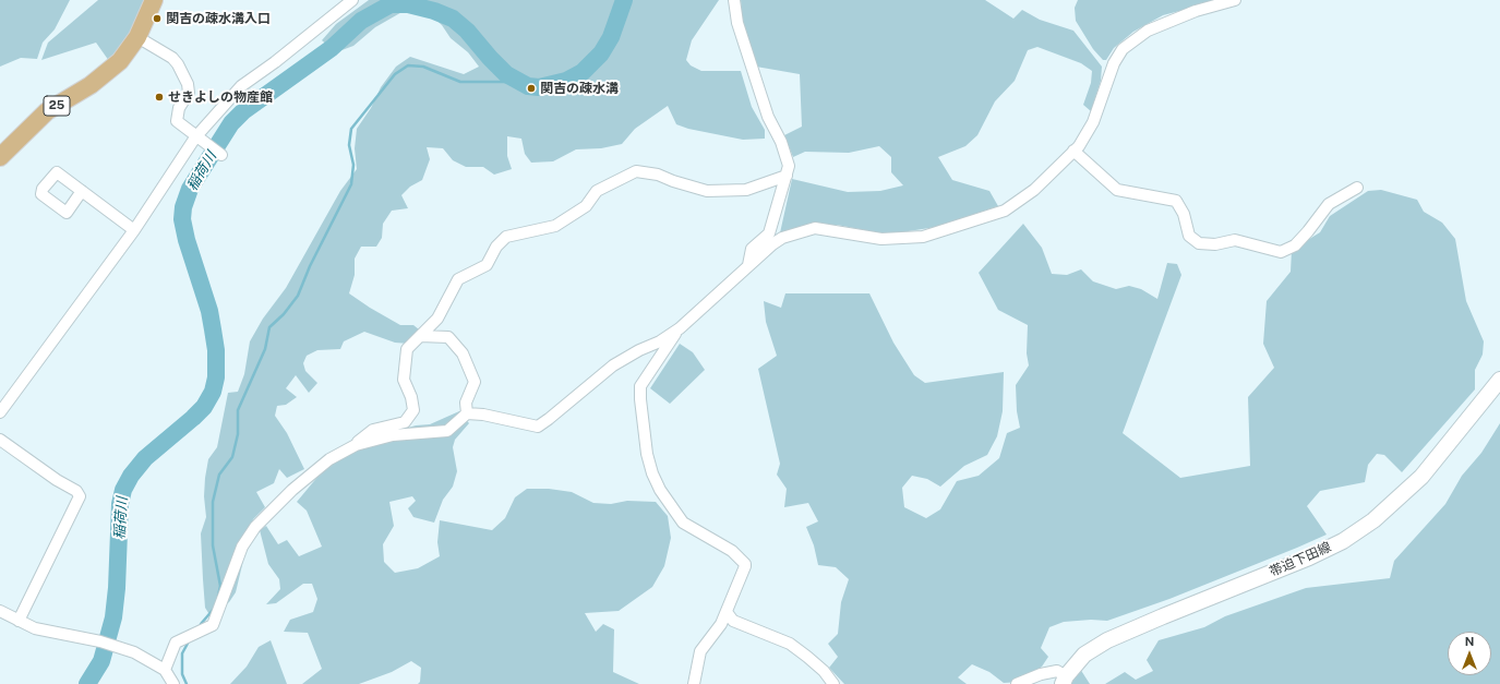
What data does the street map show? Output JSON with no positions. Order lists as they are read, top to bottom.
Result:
{
  "streets": {
    "main road": ["25", "帯迫下田線"]
  },
  "water": ["稲荷川"],
  "places": ["関吉の疎水溝入口", "関吉の疎水溝", "せきよしの物産館"],
  "north": "top"
}
